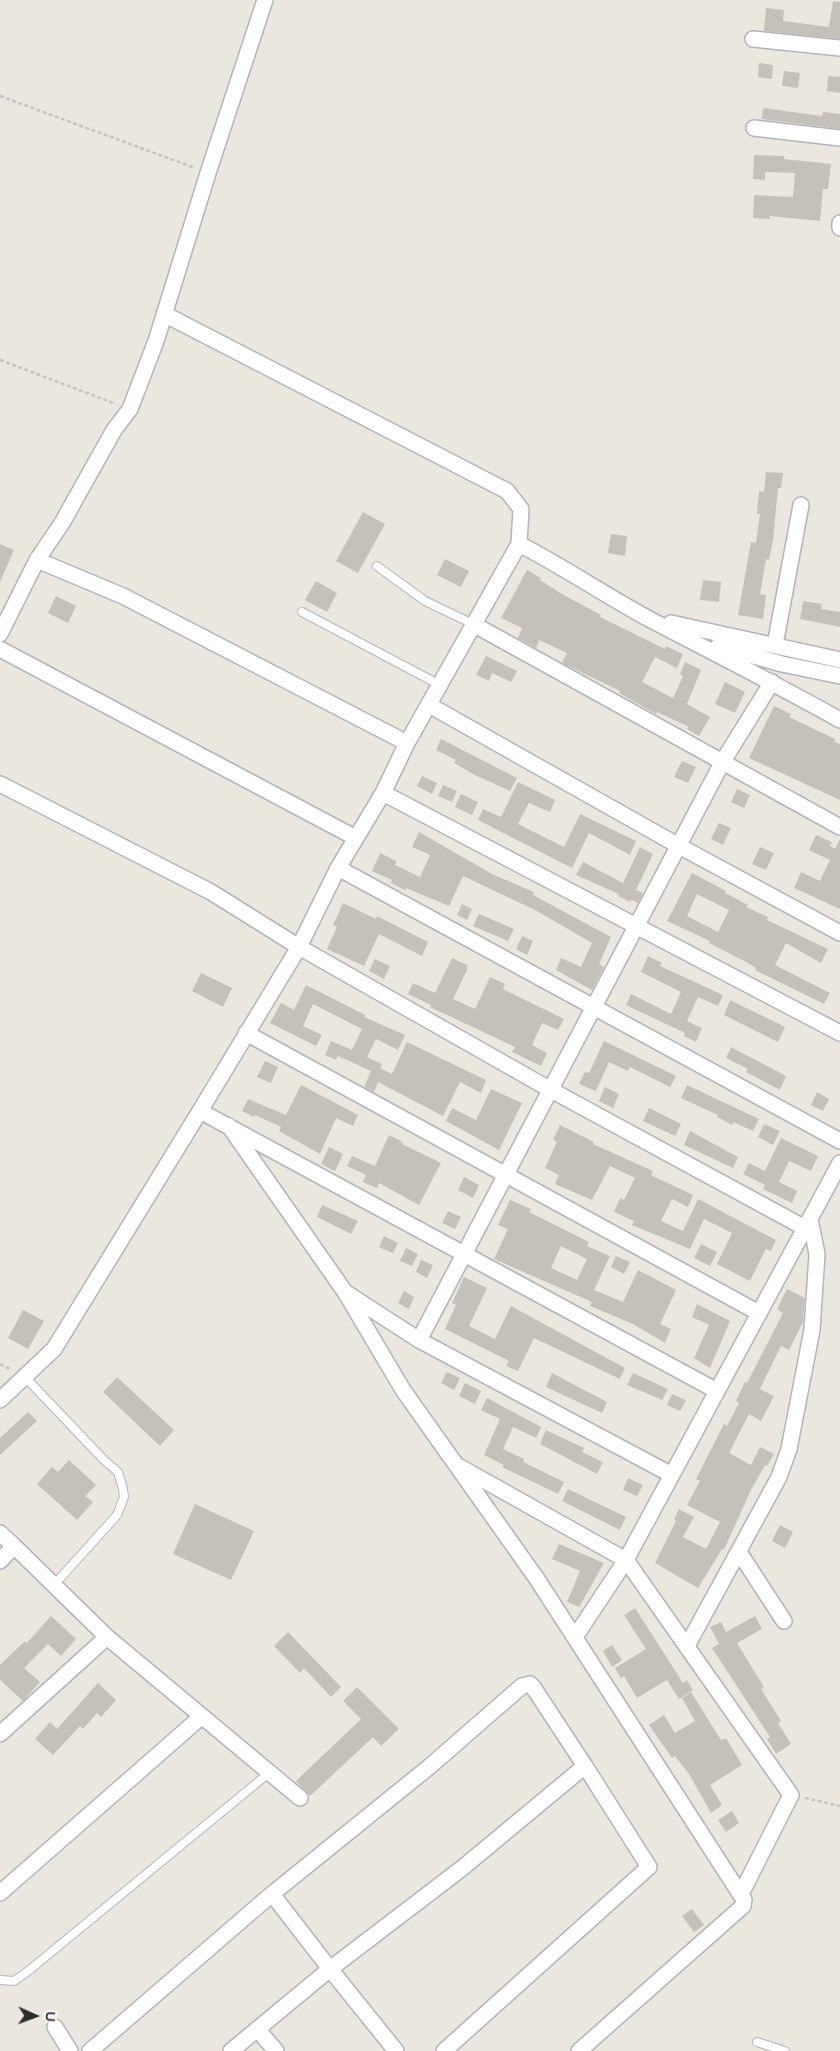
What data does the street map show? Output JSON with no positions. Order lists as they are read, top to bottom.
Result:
{
  "north": "right"
}
